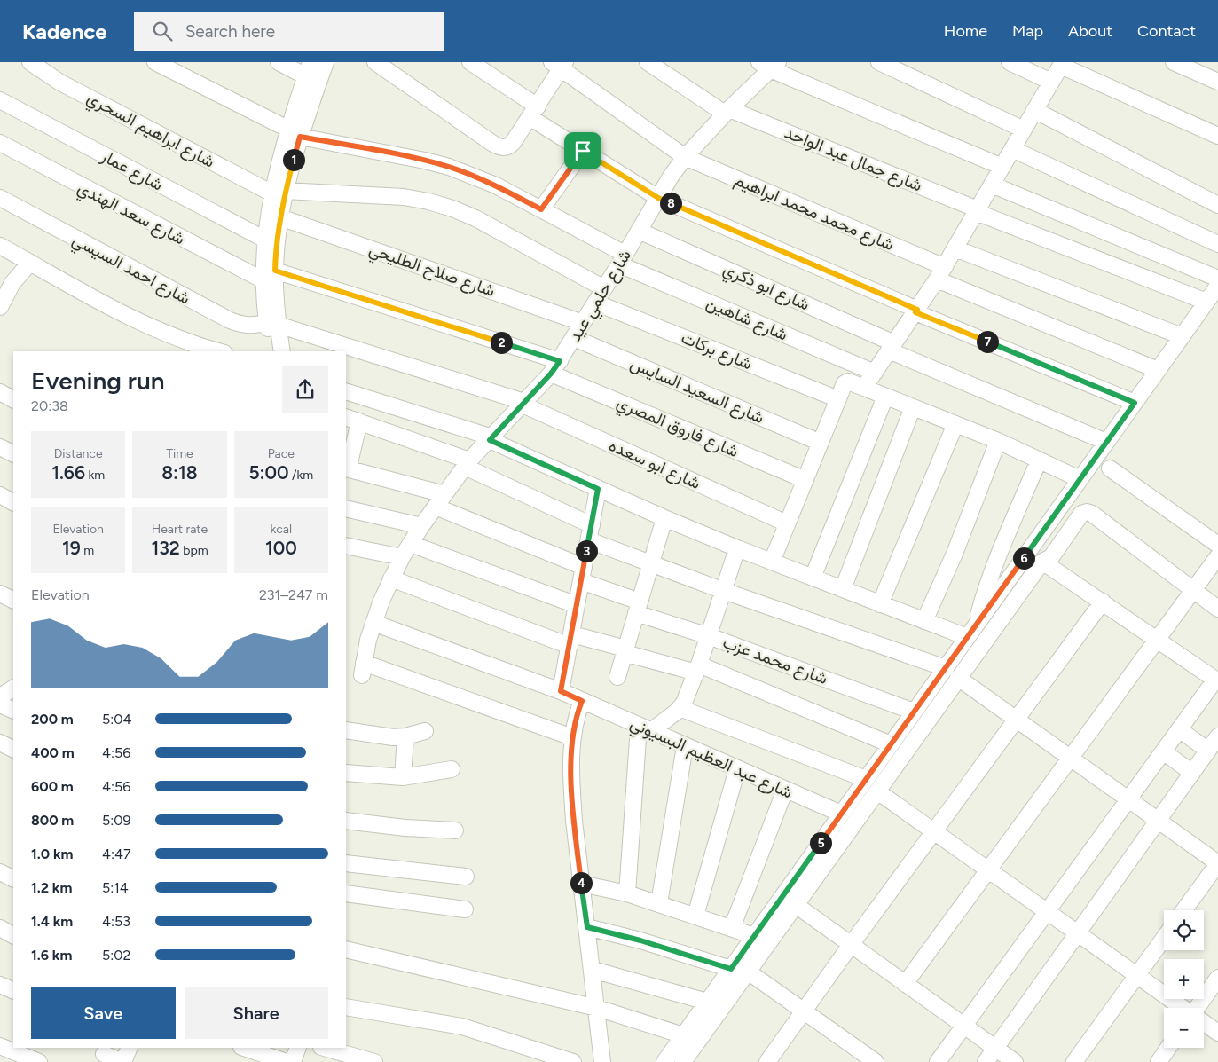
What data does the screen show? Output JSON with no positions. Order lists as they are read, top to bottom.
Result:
{
  "streets": {
    "street": [
      "شارع ابراهيم السحري",
      "شارع جمال عبد الواحد",
      "شارع عمار",
      "شارع محمد محمد ابراهيم",
      "شارع سعد الهندي",
      "شارع احمد السيسي",
      "شارع صلاح الطليحي",
      "شارع ابو ذكري",
      "شارع حلمي عيد",
      "شارع شاهين",
      "شارع بركات",
      "شارع السعيد السايس",
      "شارع فاروق المصري",
      "شارع ابو سعده",
      "شارع محمد عزب",
      "شارع عبد العظيم البسيوني"
    ]
  },
  "crossings": [
    ["شارع جمال عبد الواحد", "شارع حلمي عيد"],
    ["شارع محمد محمد ابراهيم", "شارع حلمي عيد"],
    ["شارع سعد الهندي", "شارع حلمي عيد"],
    ["شارع سعد الهندي", "شارع فاروق المصري"],
    ["شارع احمد السيسي", "شارع ابو سعده"],
    ["شارع صلاح الطليحي", "شارع حلمي عيد"],
    ["شارع ابو ذكري", "شارع حلمي عيد"],
    ["شارع حلمي عيد", "شارع شاهين"],
    ["شارع حلمي عيد", "شارع بركات"],
    ["شارع حلمي عيد", "شارع السعيد السايس"],
    ["شارع حلمي عيد", "شارع فاروق المصري"],
    ["شارع حلمي عيد", "شارع ابو سعده"],
    ["شارع حلمي عيد", "شارع محمد عزب"],
    ["شارع حلمي عيد", "شارع عبد العظيم البسيوني"]
  ],
  "page": {
    "header": "Kadence",
    "search": "Search here",
    "nav": [
      "Home",
      "Map",
      "About",
      "Contact"
    ],
    "pins": [
      "1",
      "8",
      "7",
      "2",
      "3",
      "6",
      "5",
      "4"
    ],
    "heading": ["Evening run", "20:38"],
    "stats": [
      ["Distance", "1.66 km"],
      ["Time", "8:18"],
      ["Pace", "5:00 /km"],
      ["Elevation", "19 m"],
      ["Heart rate", "132 bpm"],
      ["kcal", "100"]
    ],
    "chart": ["Elevation", "231–247 m"],
    "list": [
      {
        "name": "200 m",
        "note": "5:04"
      },
      {
        "name": "400 m",
        "note": "4:56"
      },
      {
        "name": "600 m",
        "note": "4:56"
      },
      {
        "name": "800 m",
        "note": "5:09"
      },
      {
        "name": "1.0 km",
        "note": "4:47"
      },
      {
        "name": "1.2 km",
        "note": "5:14"
      },
      {
        "name": "1.4 km",
        "note": "4:53"
      },
      {
        "name": "1.6 km",
        "note": "5:02"
      }
    ],
    "map_buttons": ["+", "−"],
    "buttons": ["Save", "Share"]
  }
}
